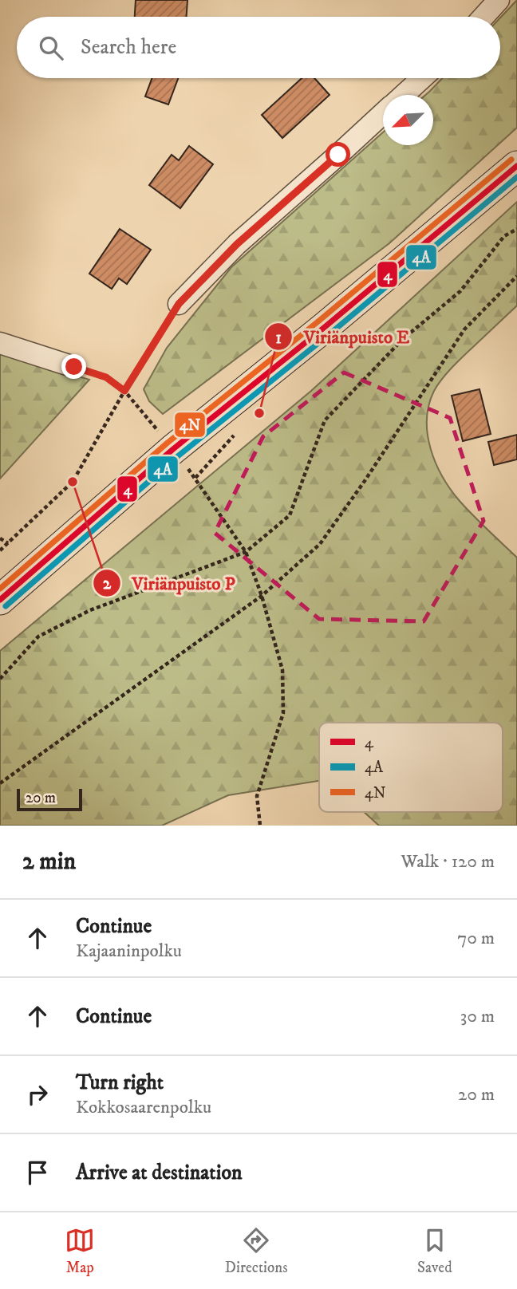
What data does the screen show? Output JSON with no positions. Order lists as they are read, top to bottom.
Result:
{
  "places": ["Viriänpuisto E", "Viriänpuisto P"],
  "lines": ["transit line 4N", "transit line 4", "transit line 4A"],
  "legend": ["4", "4A", "4N"],
  "scale_bar": "20 m",
  "north": "bottom left",
  "page": {
    "search": "Search here",
    "scale": "20 m",
    "heading": ["2 min", "Walk · 120 m"],
    "list": [
      ["Continue", "Kajaaninpolku", "70 m"],
      ["Continue", "30 m"],
      ["Turn right", "Kokkosaarenpolku", "20 m"],
      "Arrive at destination"
    ],
    "nav": ["Map", "Directions", "Saved"]
  }
}
